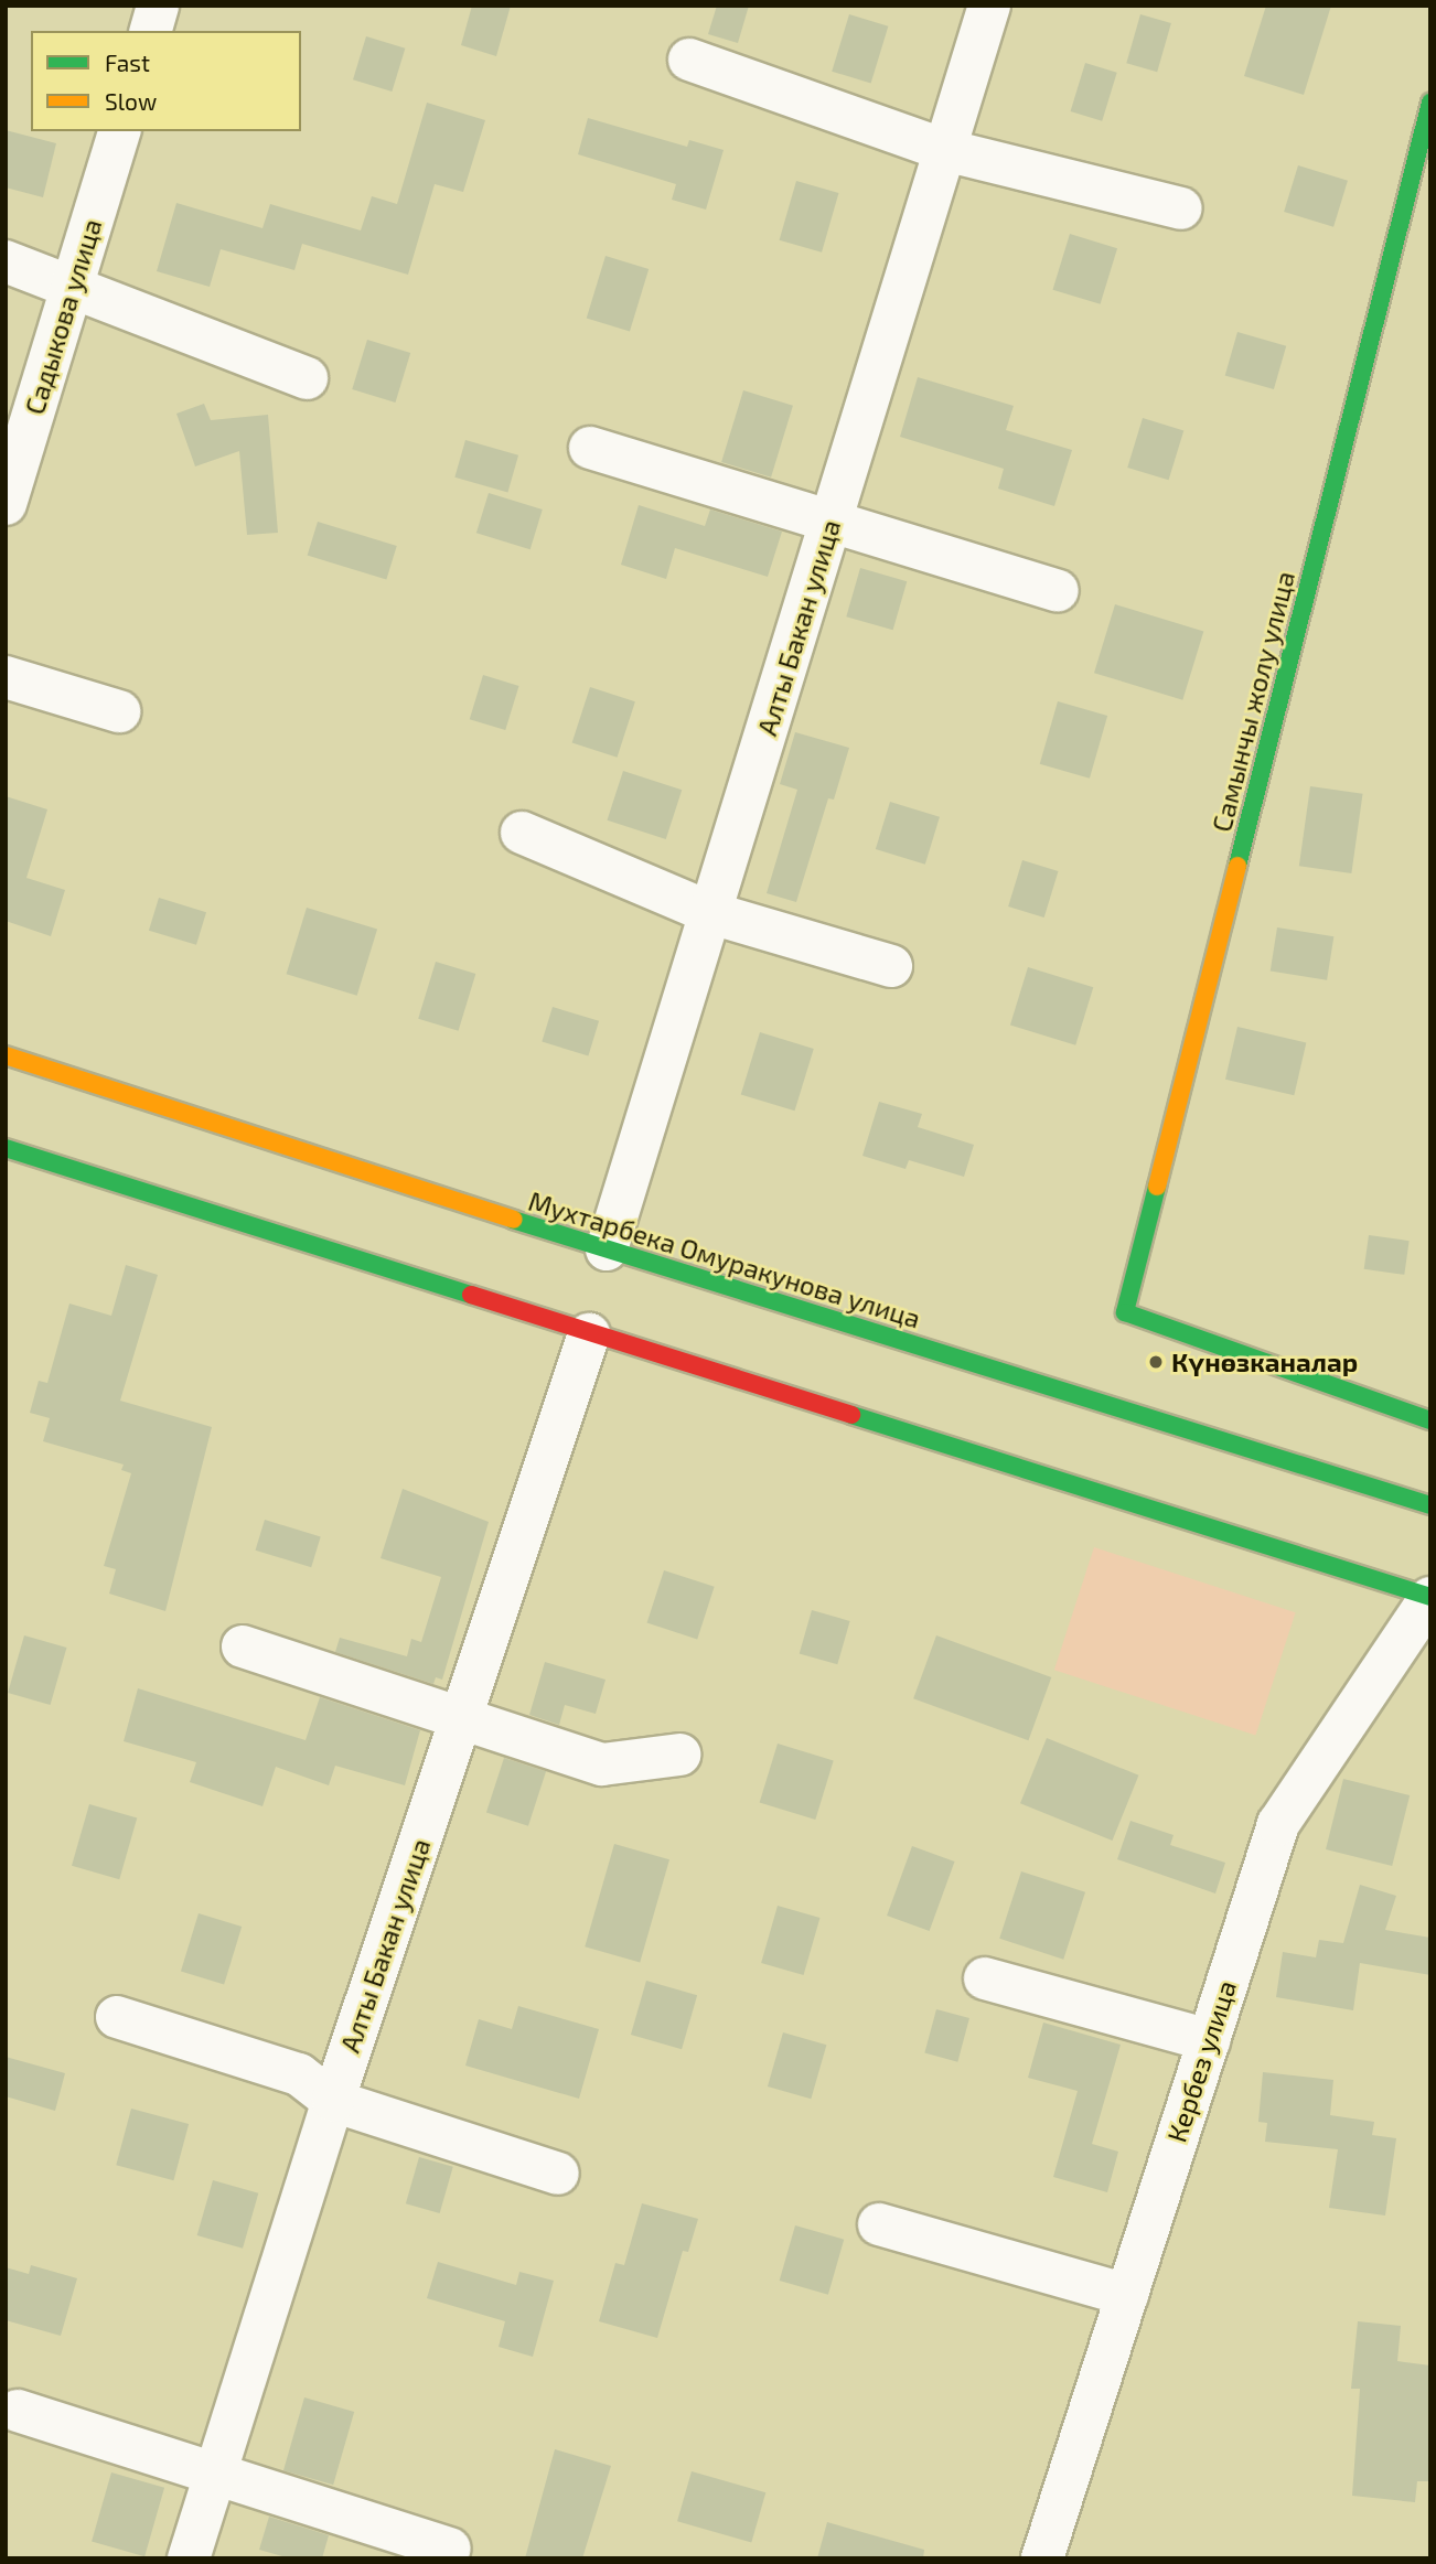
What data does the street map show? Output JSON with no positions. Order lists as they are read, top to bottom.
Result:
{
  "streets": {
    "main road": ["Самынчы жолу улица", "Мухтарбека Омуракунова улица"],
    "street": ["Садыкова улица", "Алты Бакан улица", "Кербез улица"]
  },
  "crossings": [
    ["Алты Бакан улица", "Мухтарбека Омуракунова улица"]
  ],
  "places": ["Күнөзканалар"],
  "legend": ["Fast", "Slow"]
}
